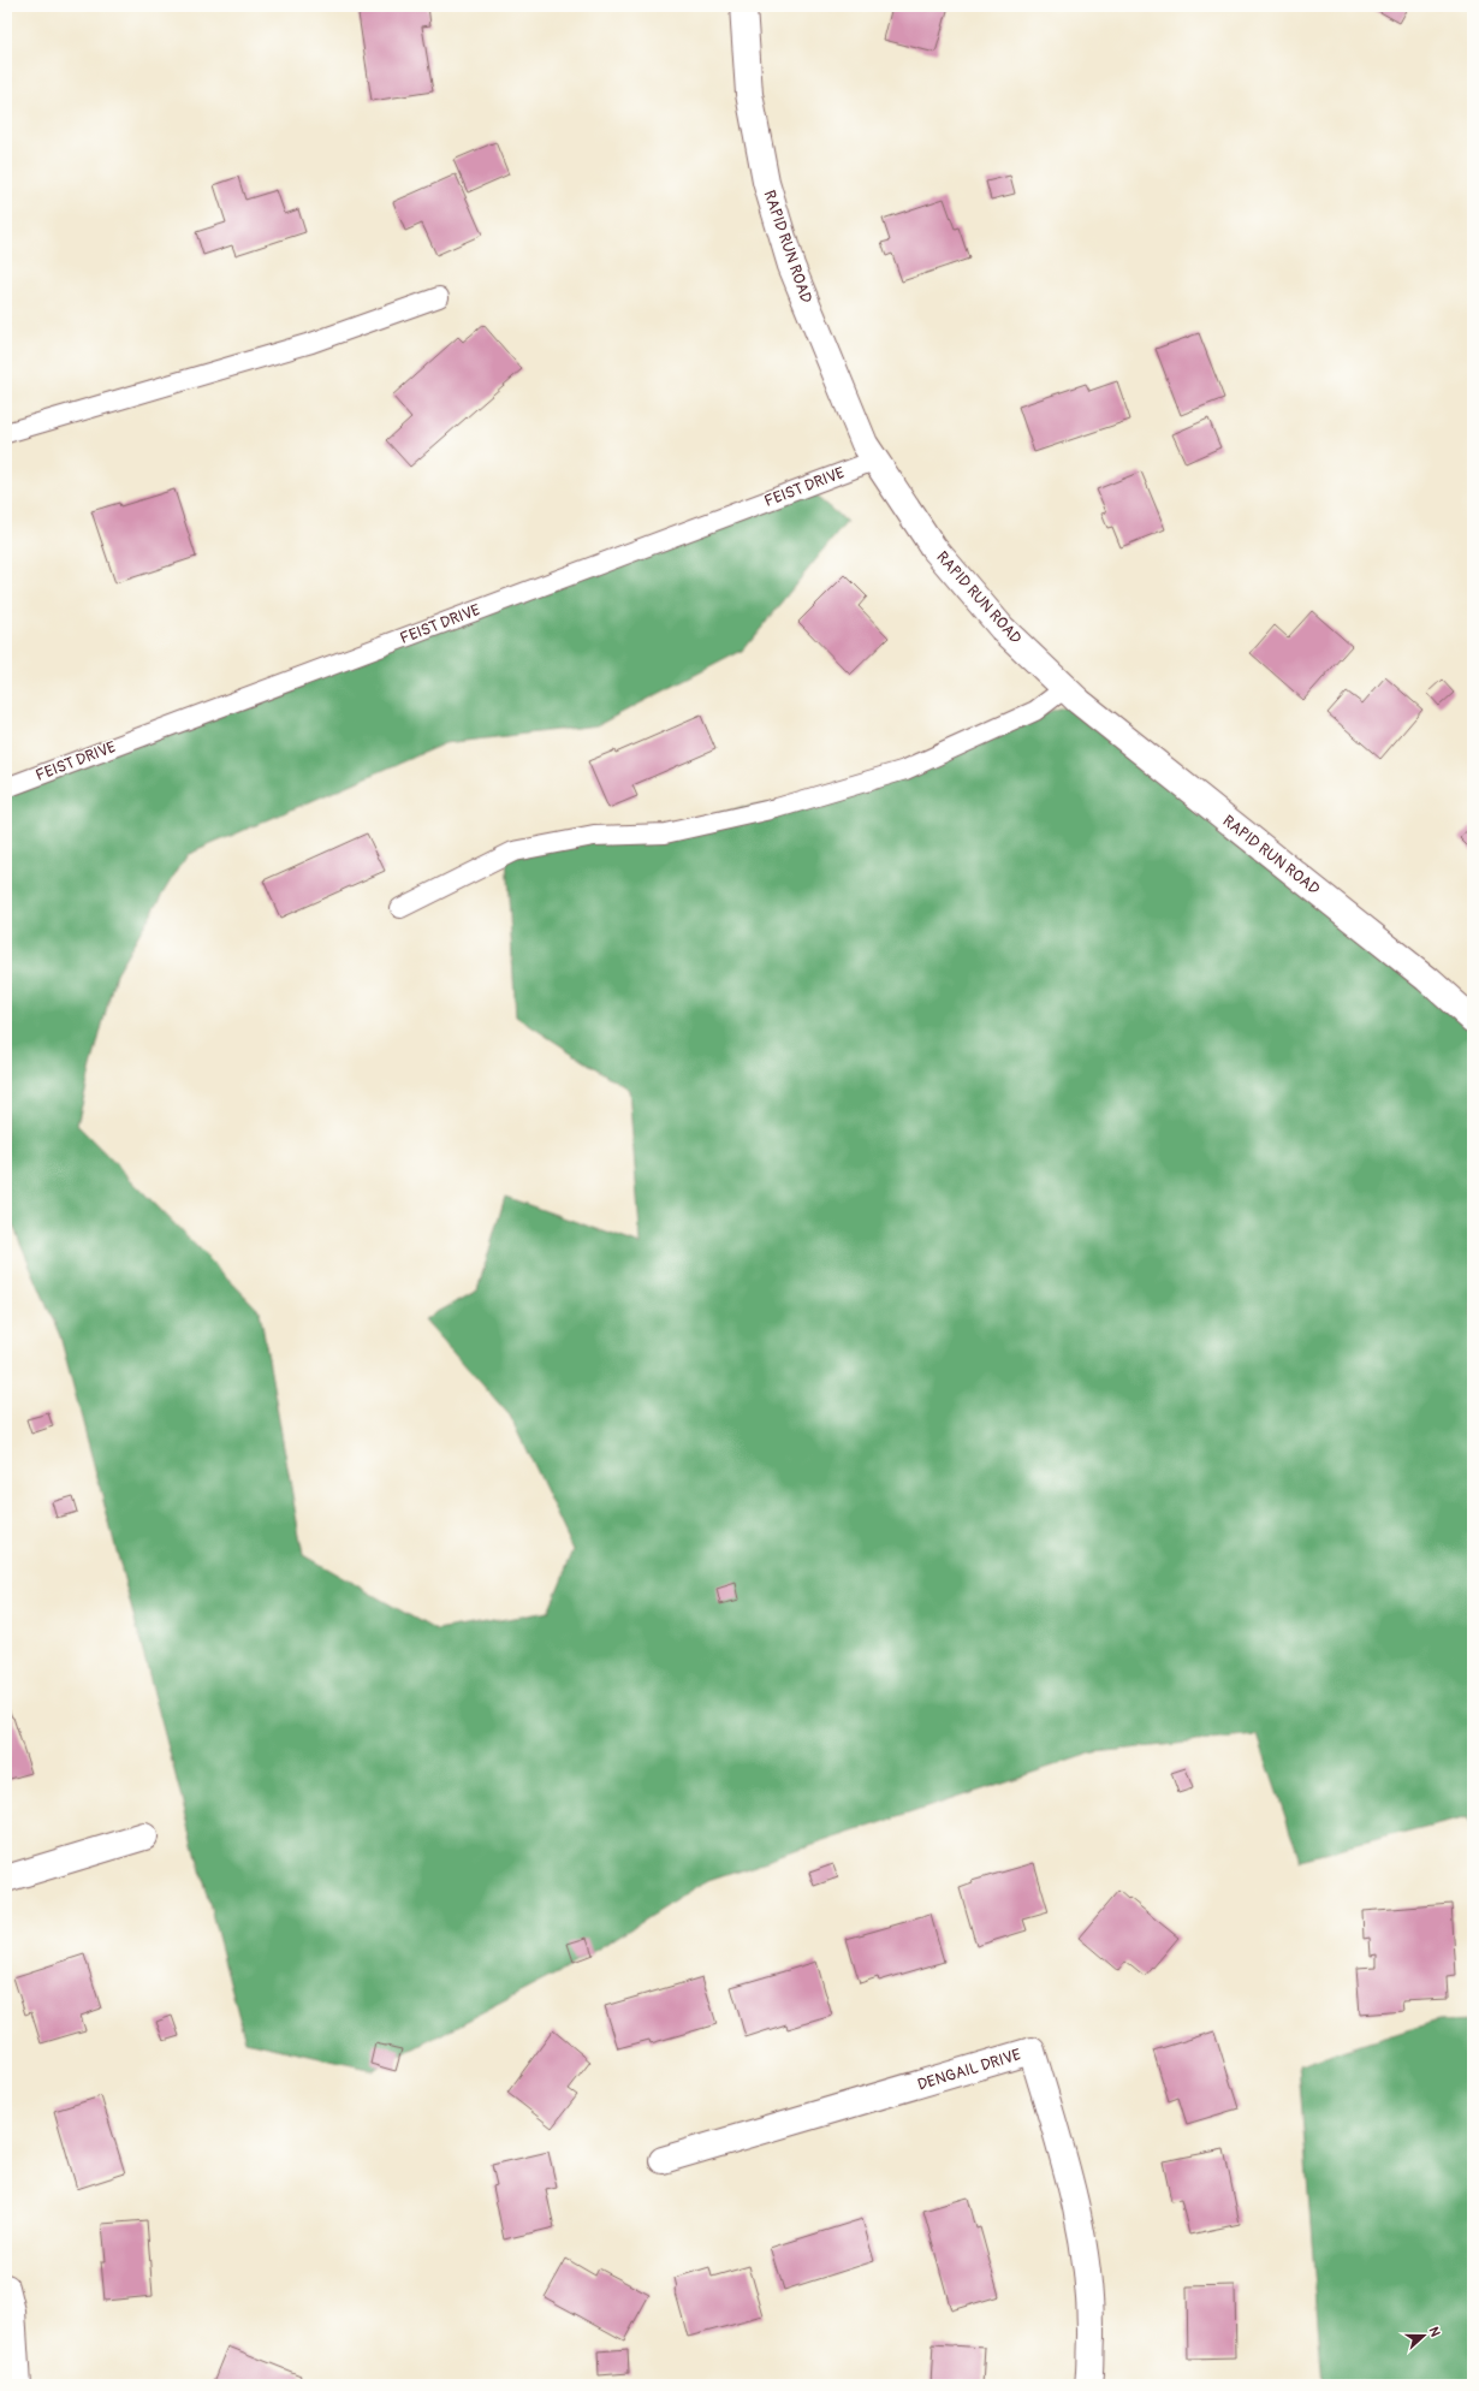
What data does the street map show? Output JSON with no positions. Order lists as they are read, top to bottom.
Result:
{
  "streets": {
    "street": ["RAPID RUN ROAD", "DENGAIL DRIVE"],
    "lane": ["FEIST DRIVE"]
  },
  "crossings": [
    ["RAPID RUN ROAD", "FEIST DRIVE"]
  ],
  "north": "right"
}
